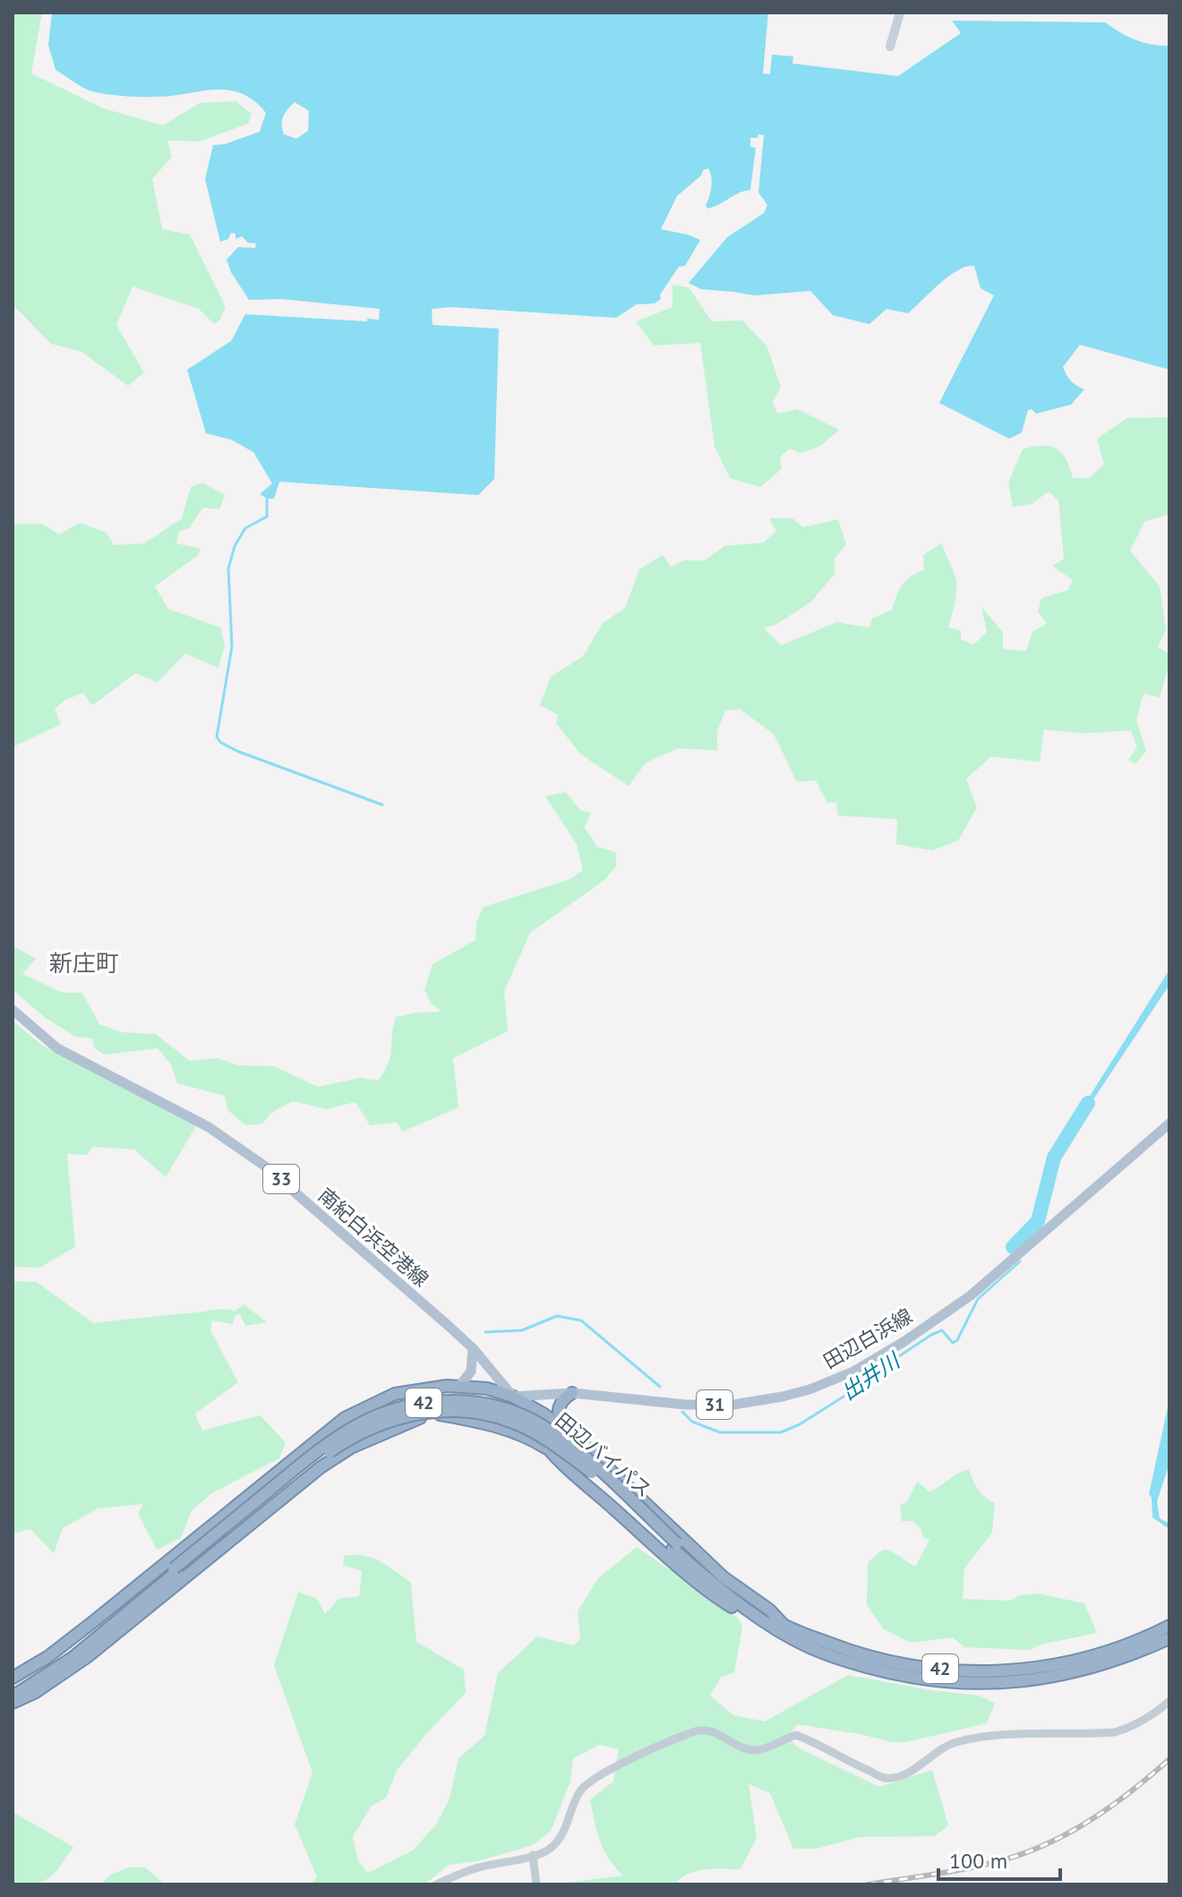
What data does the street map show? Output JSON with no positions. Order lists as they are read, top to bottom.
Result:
{
  "streets": {
    "highway": ["42", "田辺バイパス"],
    "main road": [
      "33",
      "南紀白浜空港線",
      "田辺白浜線",
      "31"
    ]
  },
  "crossings": [
    ["南紀白浜空港線", "田辺白浜線"],
    ["南紀白浜空港線", "42"],
    ["田辺白浜線", "42"],
    ["42", "田辺バイパス"]
  ],
  "districts": ["新庄町"],
  "water": ["出井川"],
  "scale_bar": "100 m"
}
